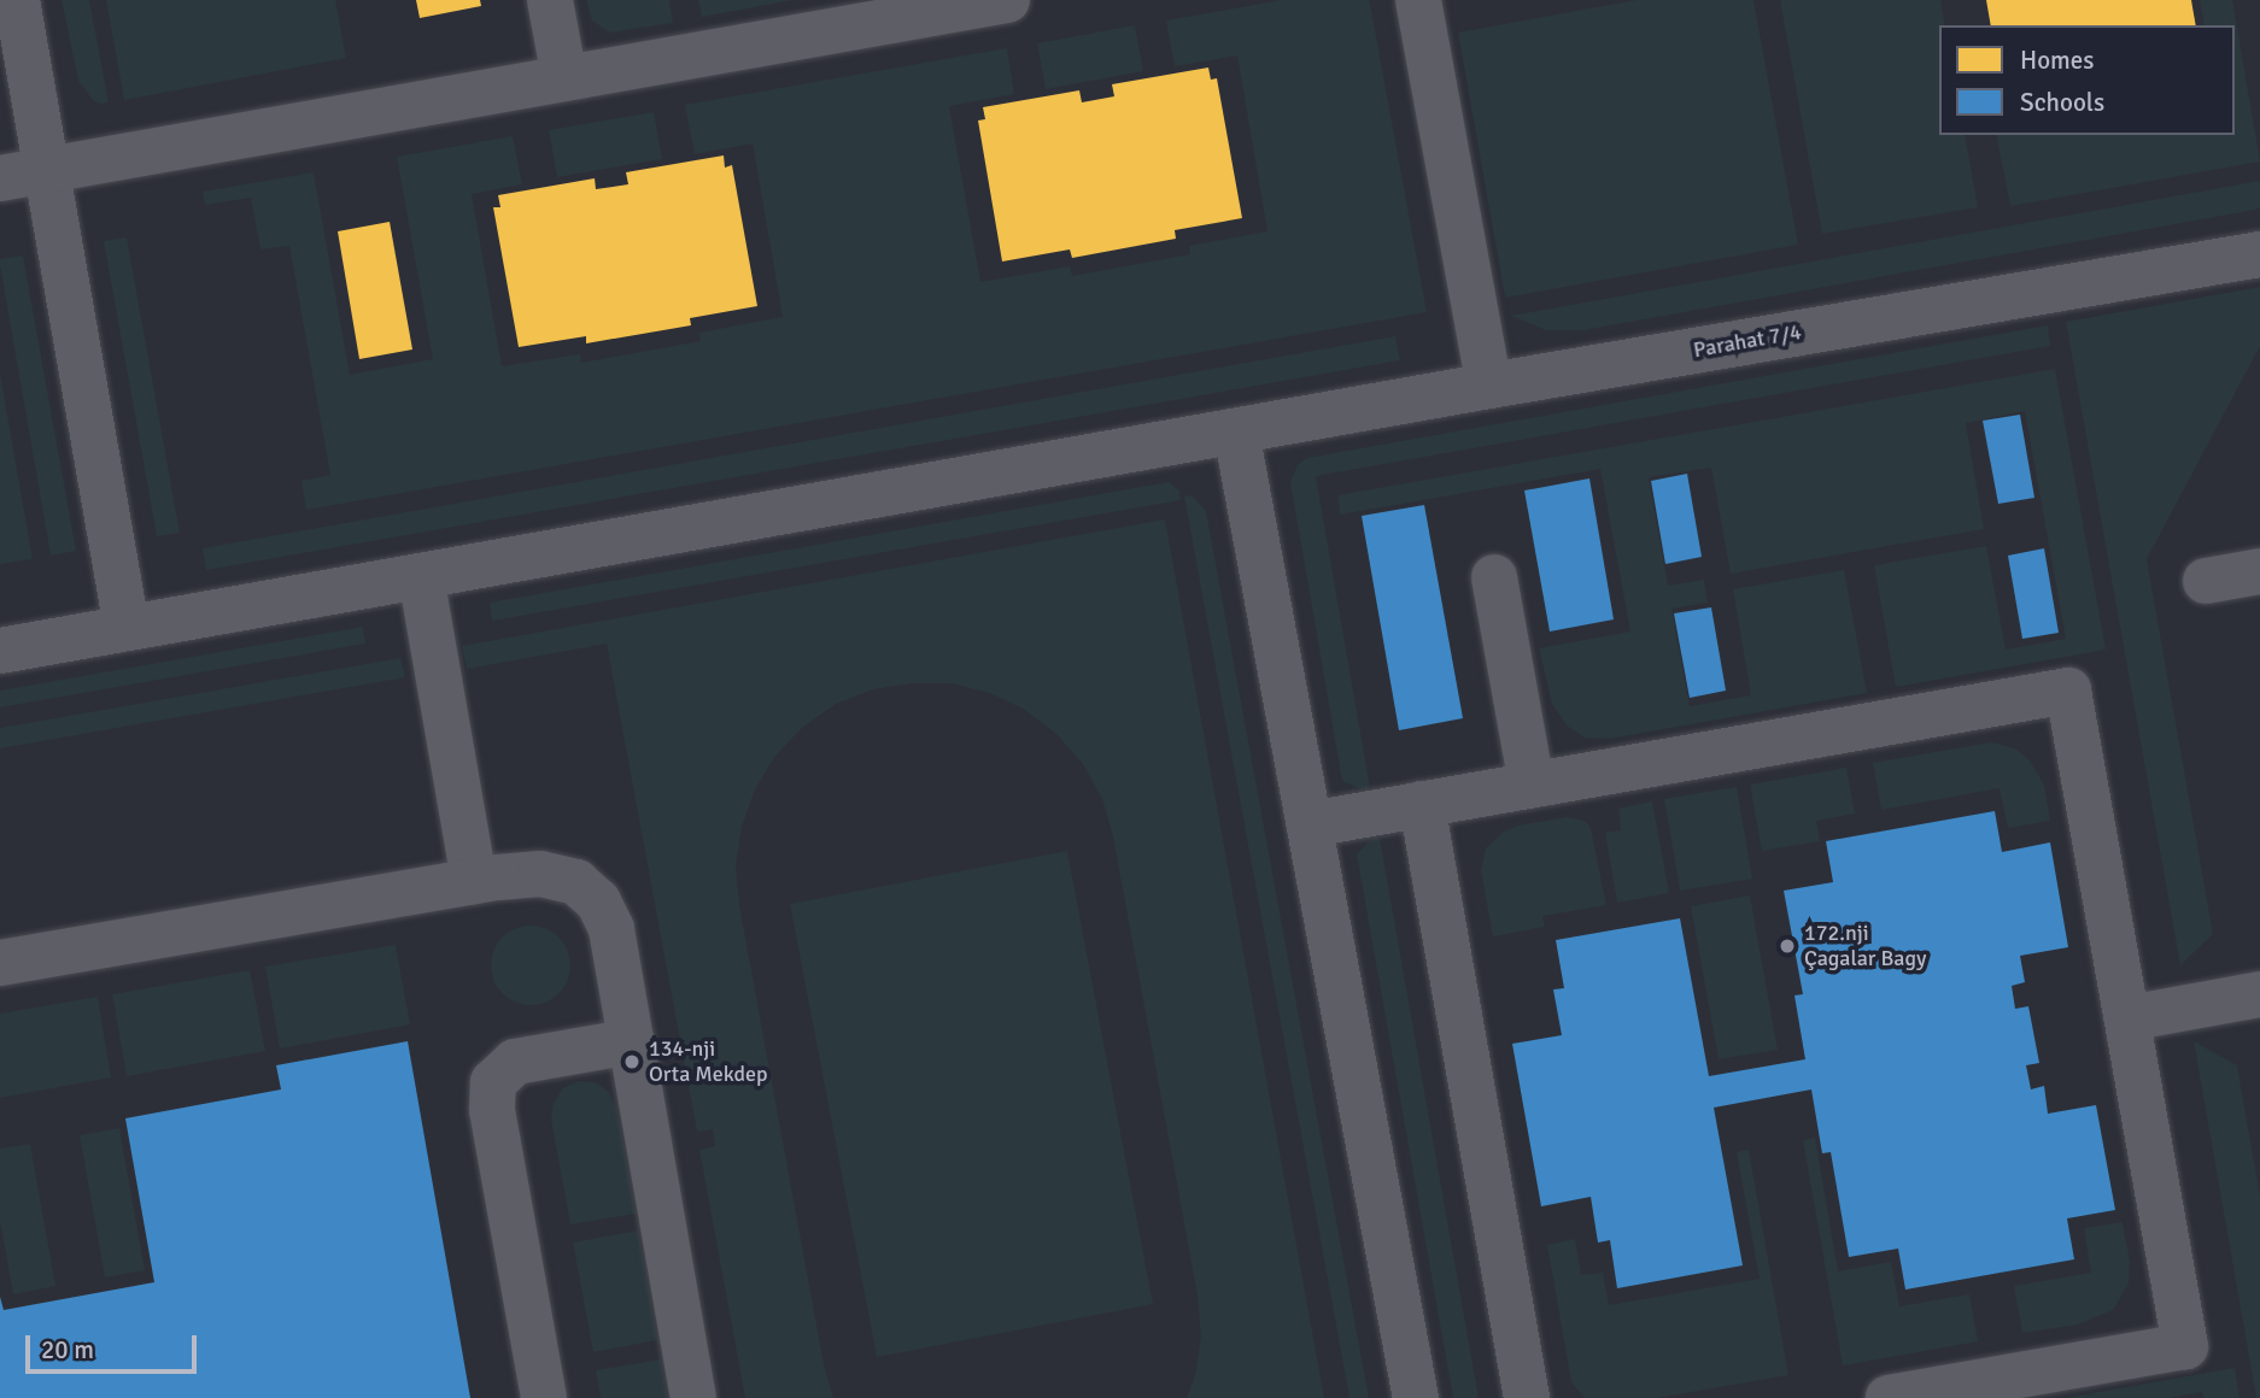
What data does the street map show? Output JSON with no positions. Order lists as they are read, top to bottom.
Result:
{
  "streets": {
    "street": ["Parahat 7/4"]
  },
  "places": ["172.nji Çagalar Bagy", "134-nji Orta Mekdep"],
  "legend": ["Homes", "Schools"],
  "scale_bar": "20 m"
}
